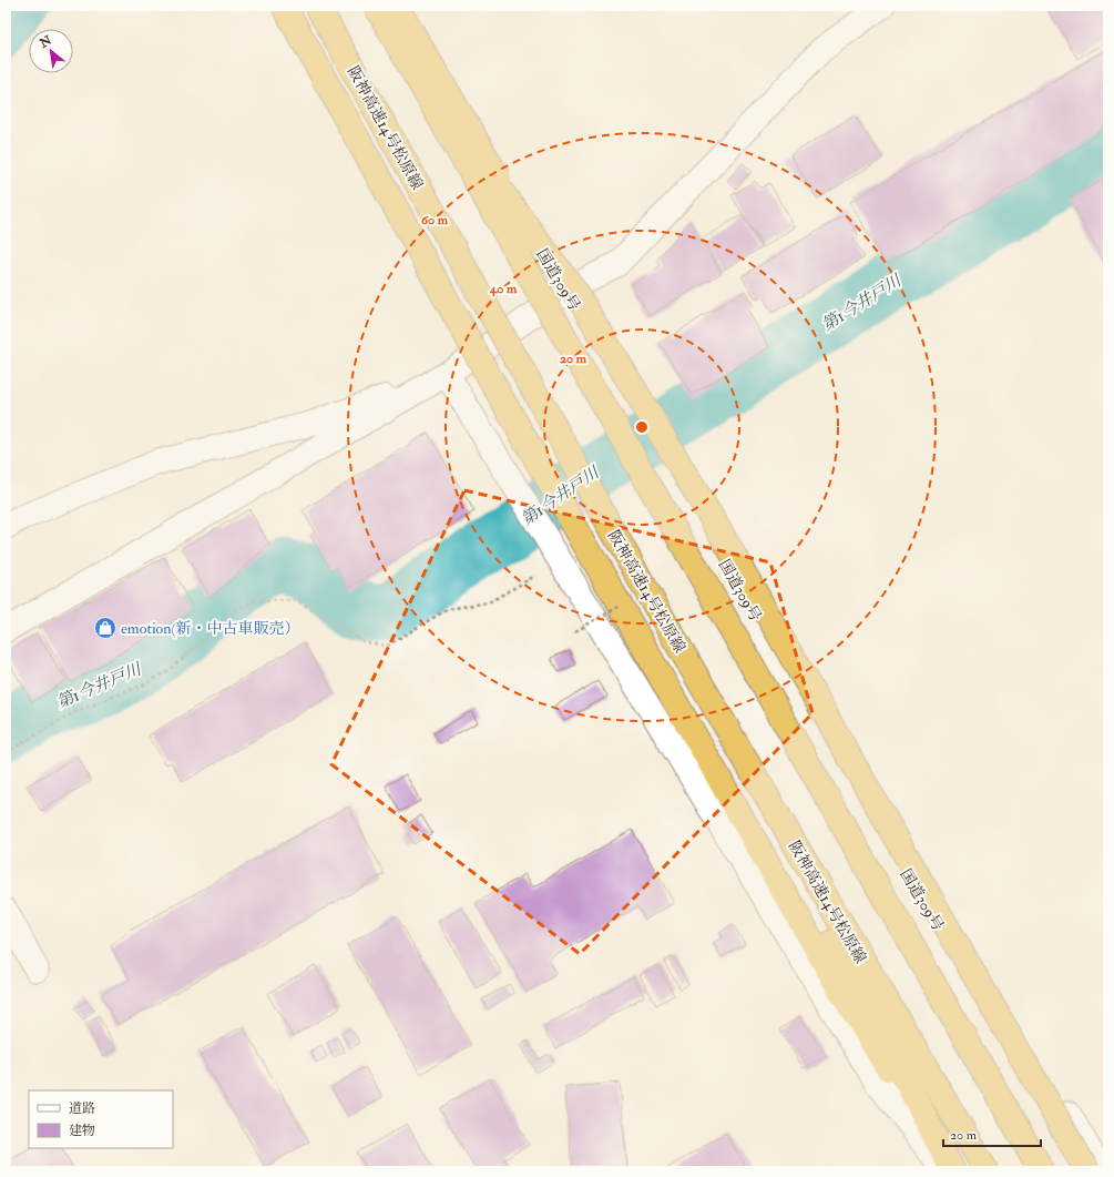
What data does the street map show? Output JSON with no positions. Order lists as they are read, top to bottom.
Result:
{
  "streets": {
    "highway": ["阪神高速14号松原線", "国道309号"]
  },
  "water": ["第1今井戸川"],
  "places": {
    "shop": ["emotion(新・中古車販売）"]
  },
  "legend": ["道路", "建物"],
  "scale_bar": "20 m",
  "north": "top left",
  "rings": ["60 m", "40 m", "20 m"]
}
